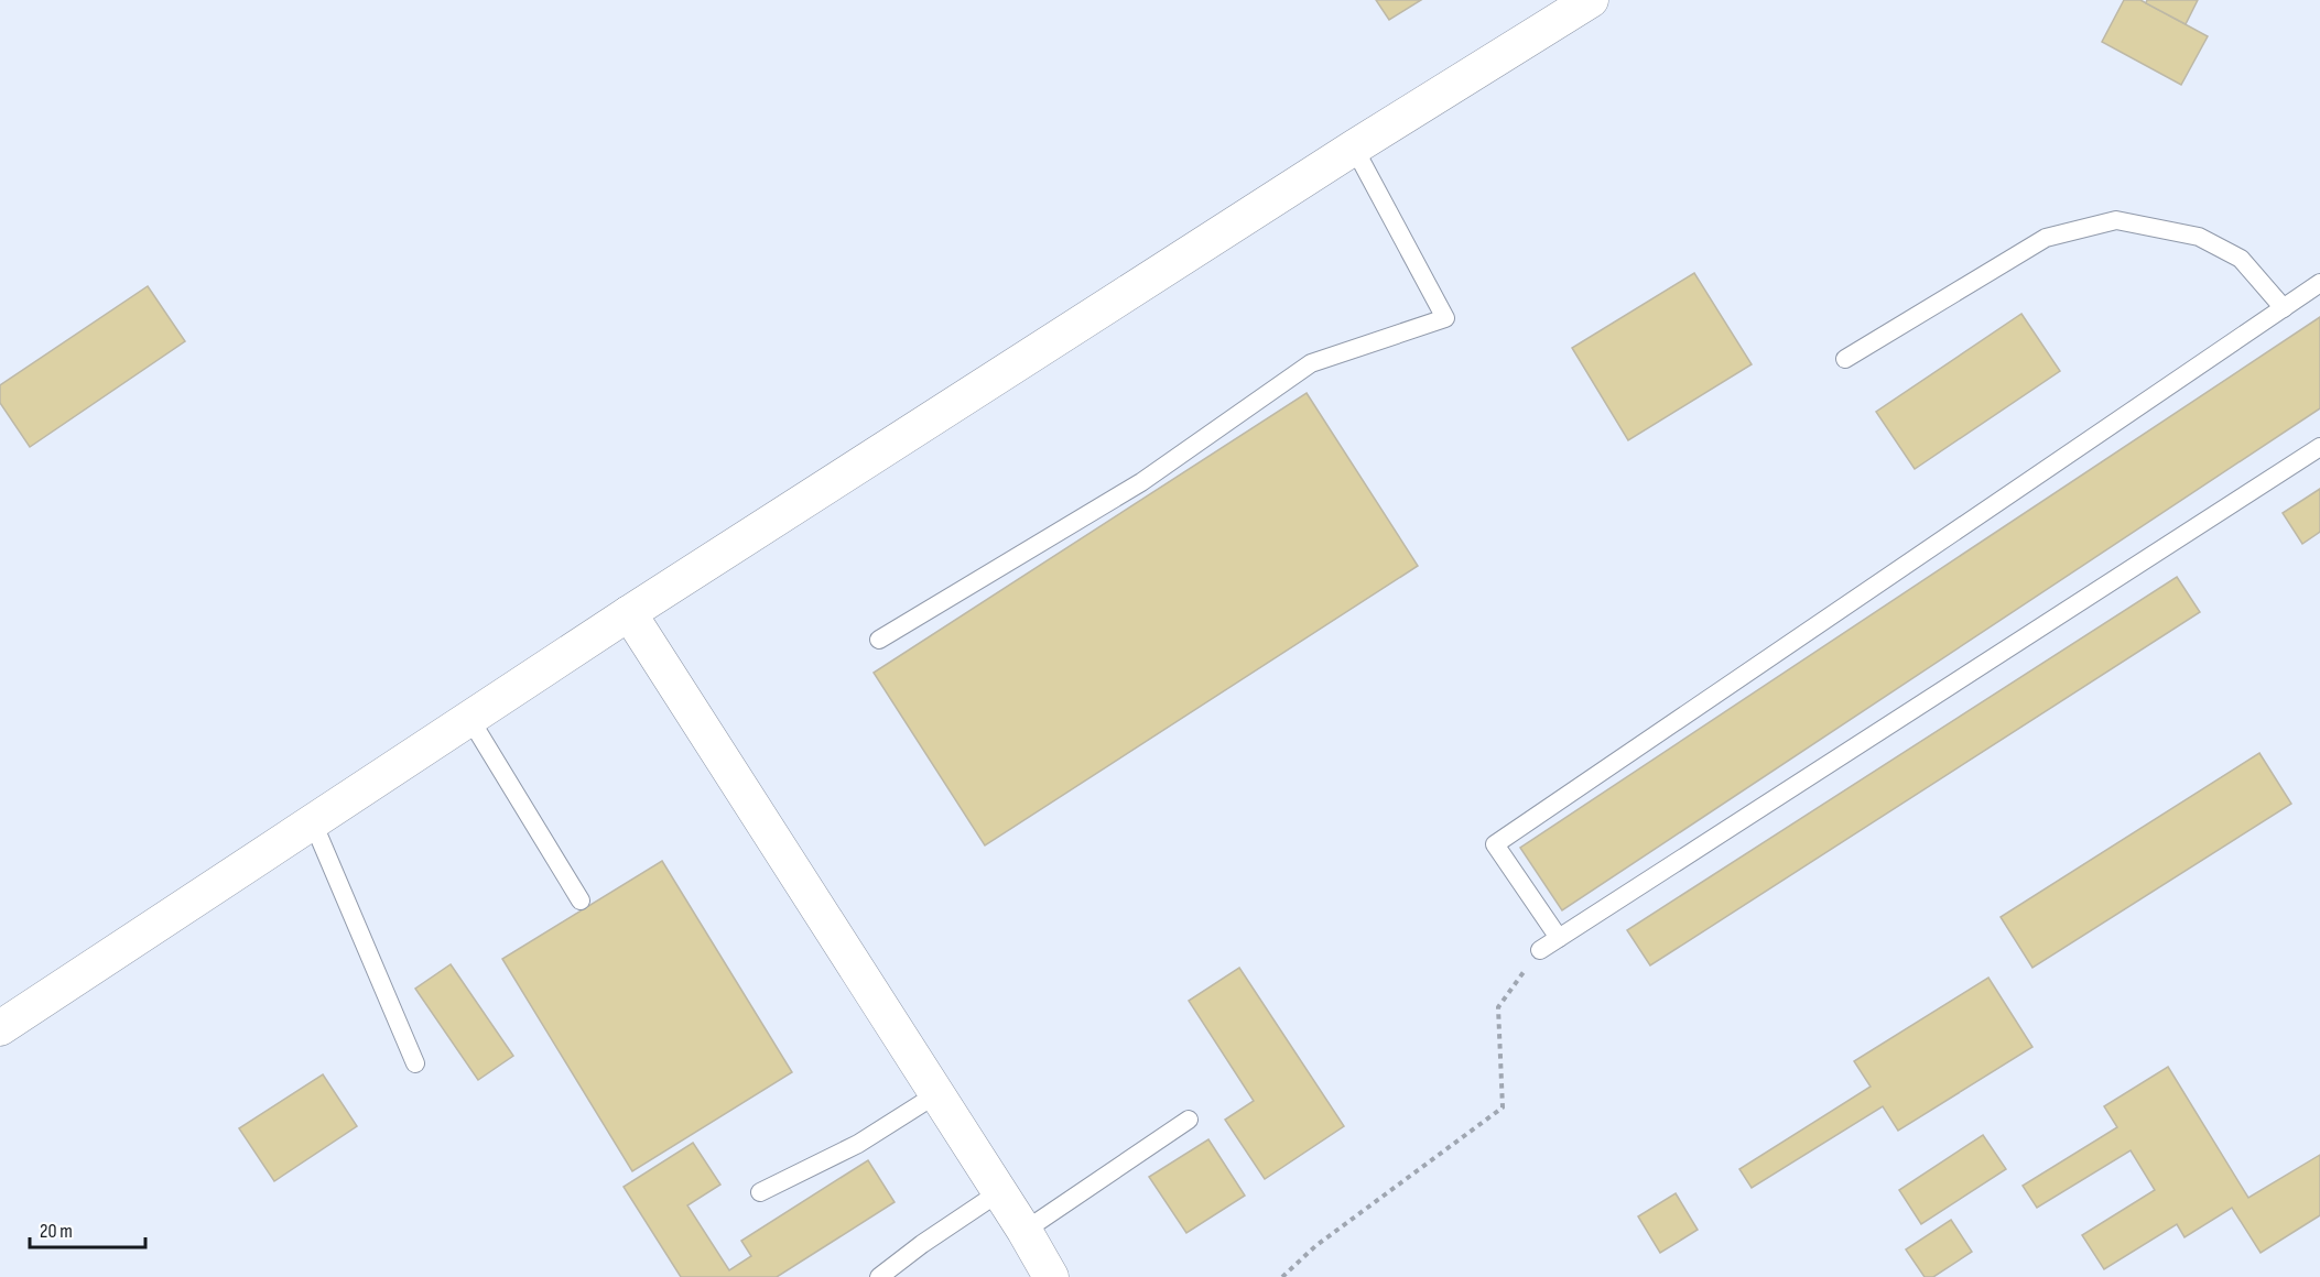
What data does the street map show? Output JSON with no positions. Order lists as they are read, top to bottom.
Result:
{
  "scale_bar": "20 m"
}
